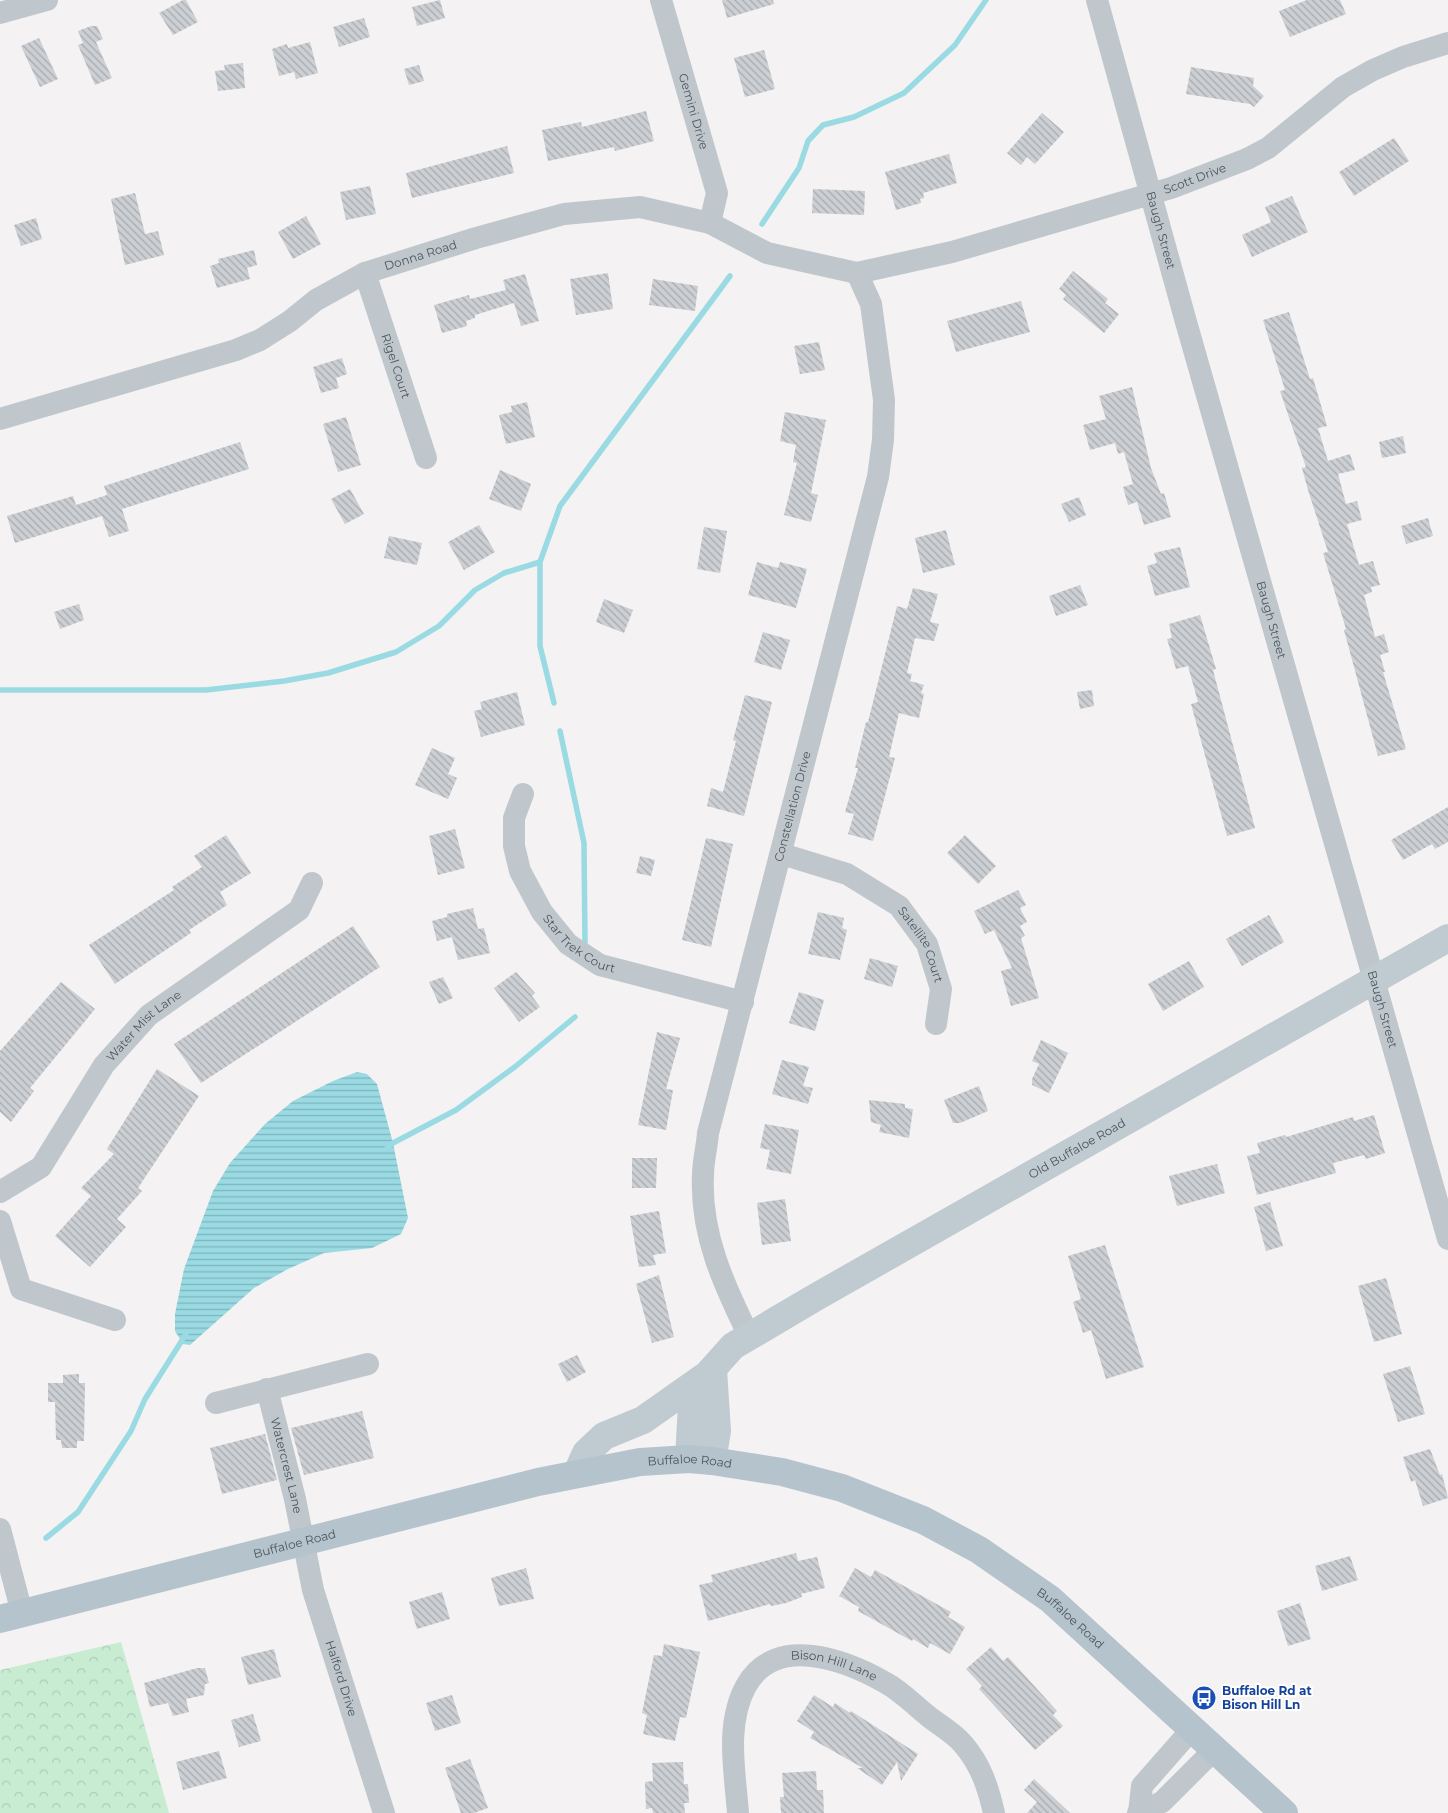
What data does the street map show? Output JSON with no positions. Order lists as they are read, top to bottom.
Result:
{
  "streets": {
    "main road": ["Buffaloe Road"],
    "street": [
      "Gemini Drive",
      "Scott Drive",
      "Baugh Street",
      "Donna Road",
      "Rigel Court",
      "Constellation Drive",
      "Star Trek Court",
      "Satellite Court",
      "Water Mist Lane",
      "Old Buffaloe Road",
      "Watercrest Lane",
      "Bison Hill Lane",
      "Halford Drive"
    ]
  },
  "crossings": [
    ["Gemini Drive", "Donna Road"],
    ["Scott Drive", "Baugh Street"],
    ["Scott Drive", "Donna Road"],
    ["Scott Drive", "Constellation Drive"],
    ["Baugh Street", "Old Buffaloe Road"],
    ["Donna Road", "Rigel Court"],
    ["Donna Road", "Constellation Drive"],
    ["Constellation Drive", "Star Trek Court"],
    ["Constellation Drive", "Satellite Court"],
    ["Constellation Drive", "Old Buffaloe Road"],
    ["Old Buffaloe Road", "Buffaloe Road"],
    ["Buffaloe Road", "Watercrest Lane"],
    ["Buffaloe Road", "Halford Drive"],
    ["Watercrest Lane", "Halford Drive"]
  ],
  "places": {
    "bus stop": ["Buffaloe Rd at Bison Hill Ln"]
  }
}
